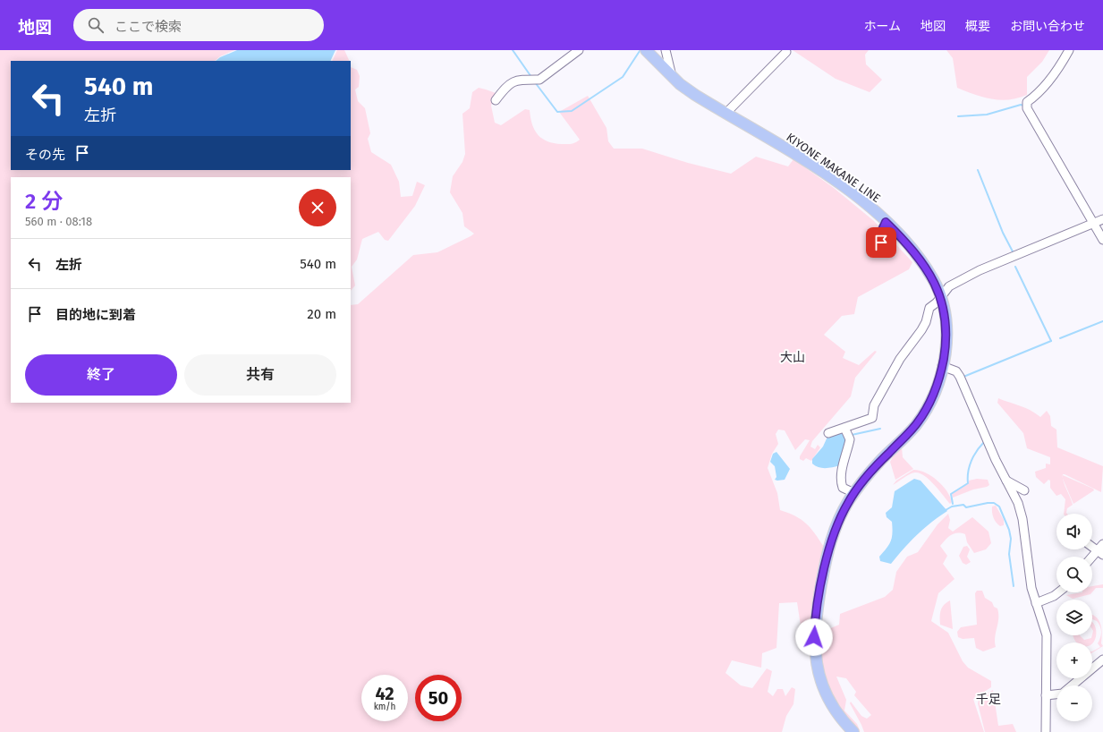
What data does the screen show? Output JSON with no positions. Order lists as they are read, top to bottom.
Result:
{
  "streets": {
    "main road": ["KIYONE MAKANE LINE"]
  },
  "districts": ["大山", "千足"],
  "page": {
    "header": "地図",
    "search": "ここで検索",
    "nav": [
      "ホーム",
      "地図",
      "概要",
      "お問い合わせ"
    ],
    "turn": ["540 m", "左折"],
    "then": "その先",
    "heading": ["2 分", "560 m · 08:18"],
    "list": [
      {
        "name": "左折",
        "value": "540 m"
      },
      {
        "name": "目的地に到着",
        "value": "20 m"
      }
    ],
    "buttons": ["終了", "共有"],
    "map_buttons": ["+", "−"],
    "speed": "42 km/h",
    "limit": "50"
  }
}
